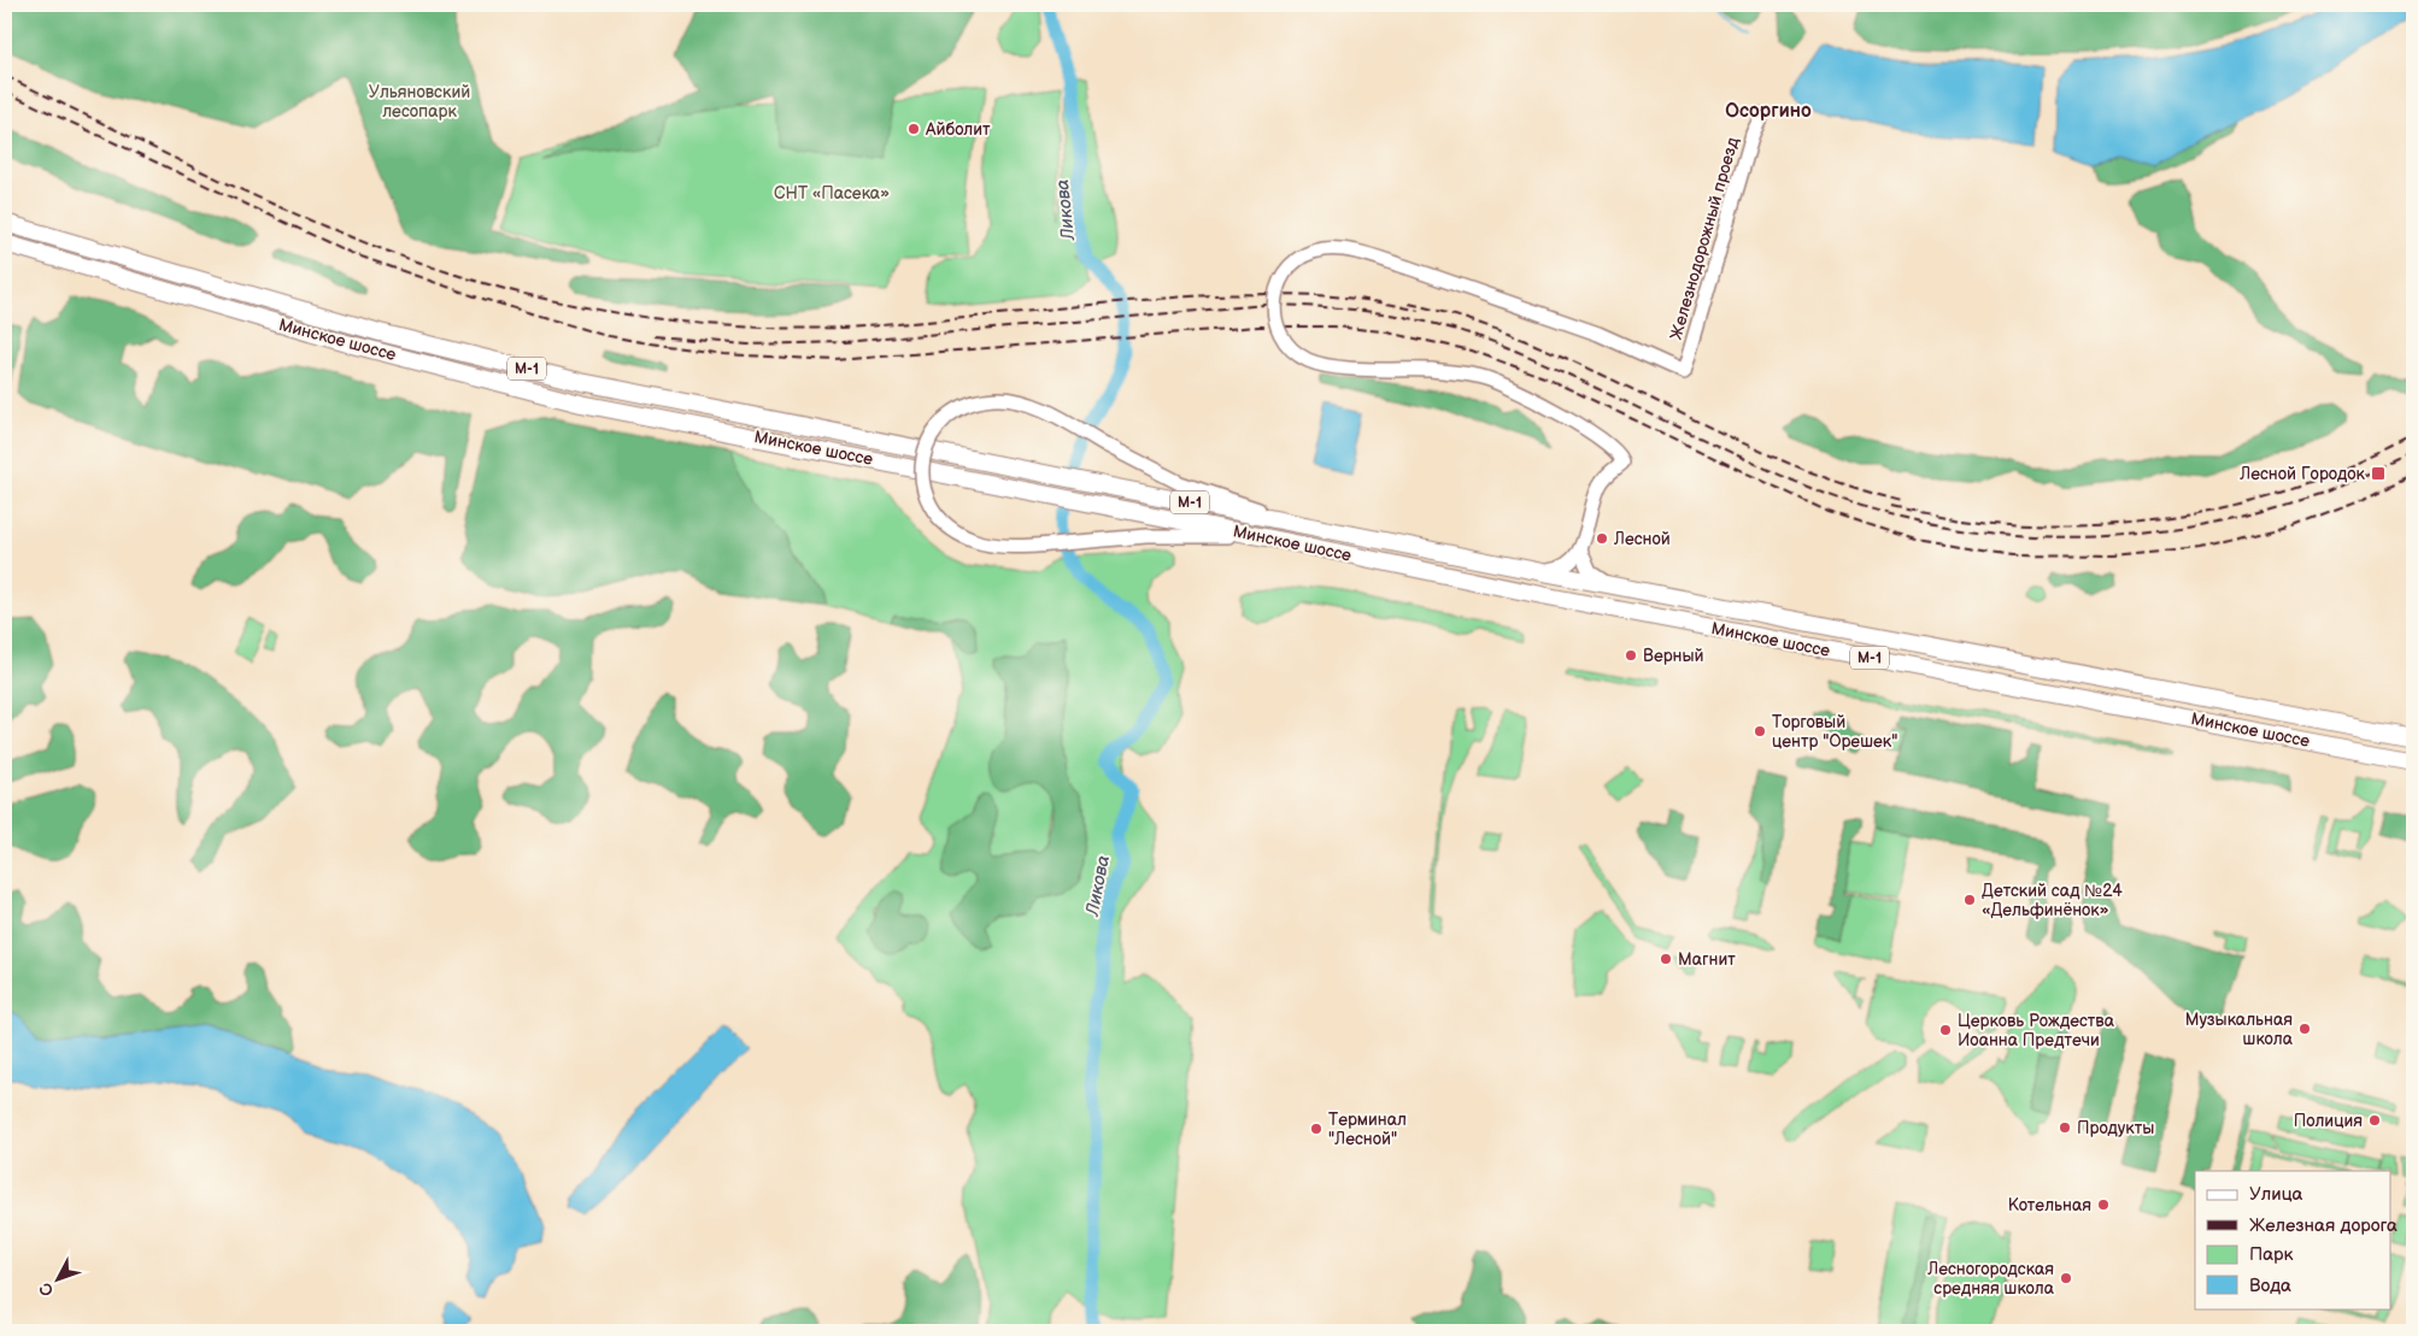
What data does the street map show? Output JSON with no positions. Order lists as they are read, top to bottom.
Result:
{
  "streets": {
    "highway": ["Минское шоссе", "М-1"],
    "street": ["Железнодорожный проезд"]
  },
  "districts": ["Осоргино"],
  "water": ["Ликова"],
  "parks": ["Ульяновский лесопарк", "СНТ «Пасека»"],
  "places": {
    "other": [
      "Айболит",
      "Лесной",
      "Верный",
      "Торговый центр \"Орешек\"",
      "Детский сад №24 «Дельфинёнок»",
      "Магнит",
      "Музыкальная школа",
      "Церковь Рождества Иоанна Предтечи",
      "Полиция",
      "Продукты",
      "Терминал \"Лесной\"",
      "Котельная",
      "Лесногородская средняя школа"
    ],
    "transit": ["Лесной Городок"]
  },
  "legend": [
    "Улица",
    "Железная дорога",
    "Парк",
    "Вода"
  ],
  "north": "bottom left"
}
